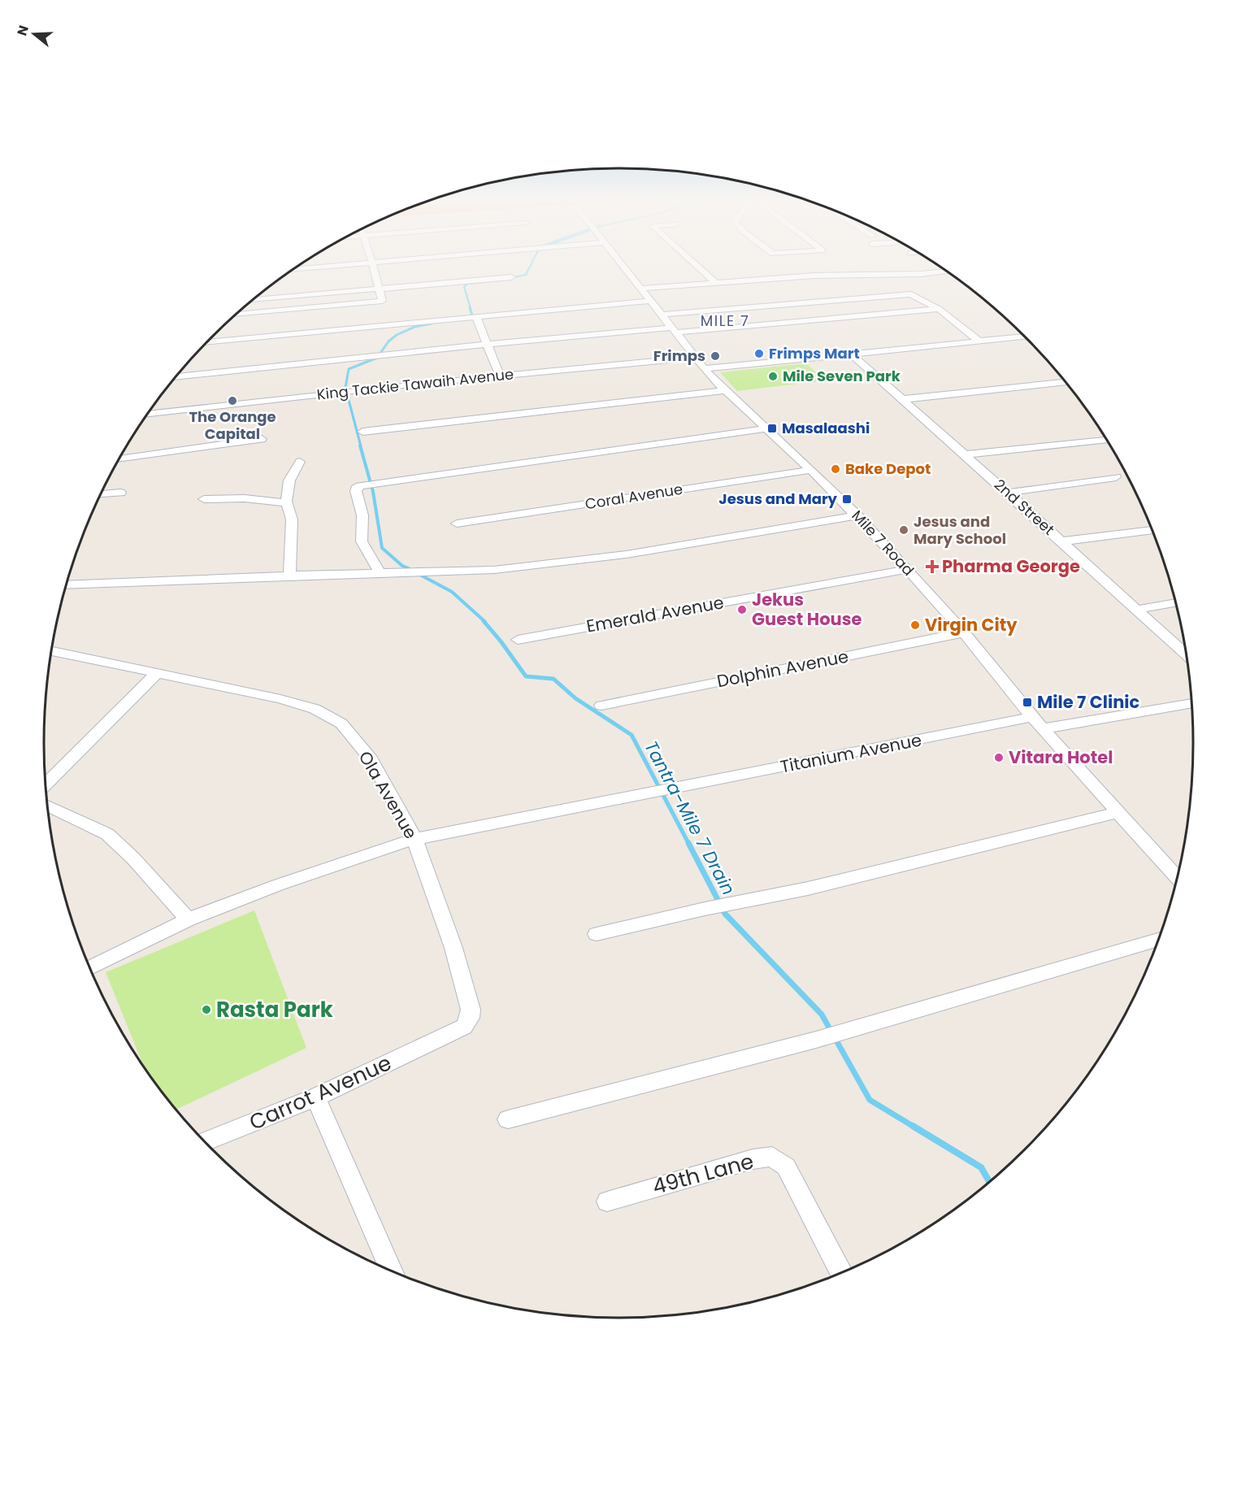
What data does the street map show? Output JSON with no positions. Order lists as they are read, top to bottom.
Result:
{
  "streets": {
    "street": [
      "King Tackie Tawaih Avenue",
      "Coral Avenue",
      "2nd Street",
      "Mile 7 Road",
      "Emerald Avenue",
      "Dolphin Avenue",
      "Titanium Avenue",
      "Ola Avenue",
      "Carrot Avenue",
      "49th Lane"
    ]
  },
  "crossings": [
    ["King Tackie Tawaih Avenue", "Mile 7 Road"],
    ["Coral Avenue", "Mile 7 Road"],
    ["Mile 7 Road", "Emerald Avenue"],
    ["Mile 7 Road", "Dolphin Avenue"],
    ["Mile 7 Road", "Titanium Avenue"],
    ["Titanium Avenue", "Ola Avenue"],
    ["Ola Avenue", "Carrot Avenue"]
  ],
  "districts": ["MILE 7"],
  "water": ["Tantra-Mile 7 Drain"],
  "places": {
    "other": [
      "Frimps Mart",
      "Frimps",
      "Mile Seven Park",
      "The Orange Capital",
      "Bake Depot",
      "Jesus and Mary School",
      "Jekus Guest House",
      "Virgin City",
      "Vitara Hotel",
      "Rasta Park"
    ],
    "transit": ["Masalaashi", "Jesus and Mary", "Mile 7 Clinic"],
    "health": ["Pharma George"]
  },
  "north": "left"
}
